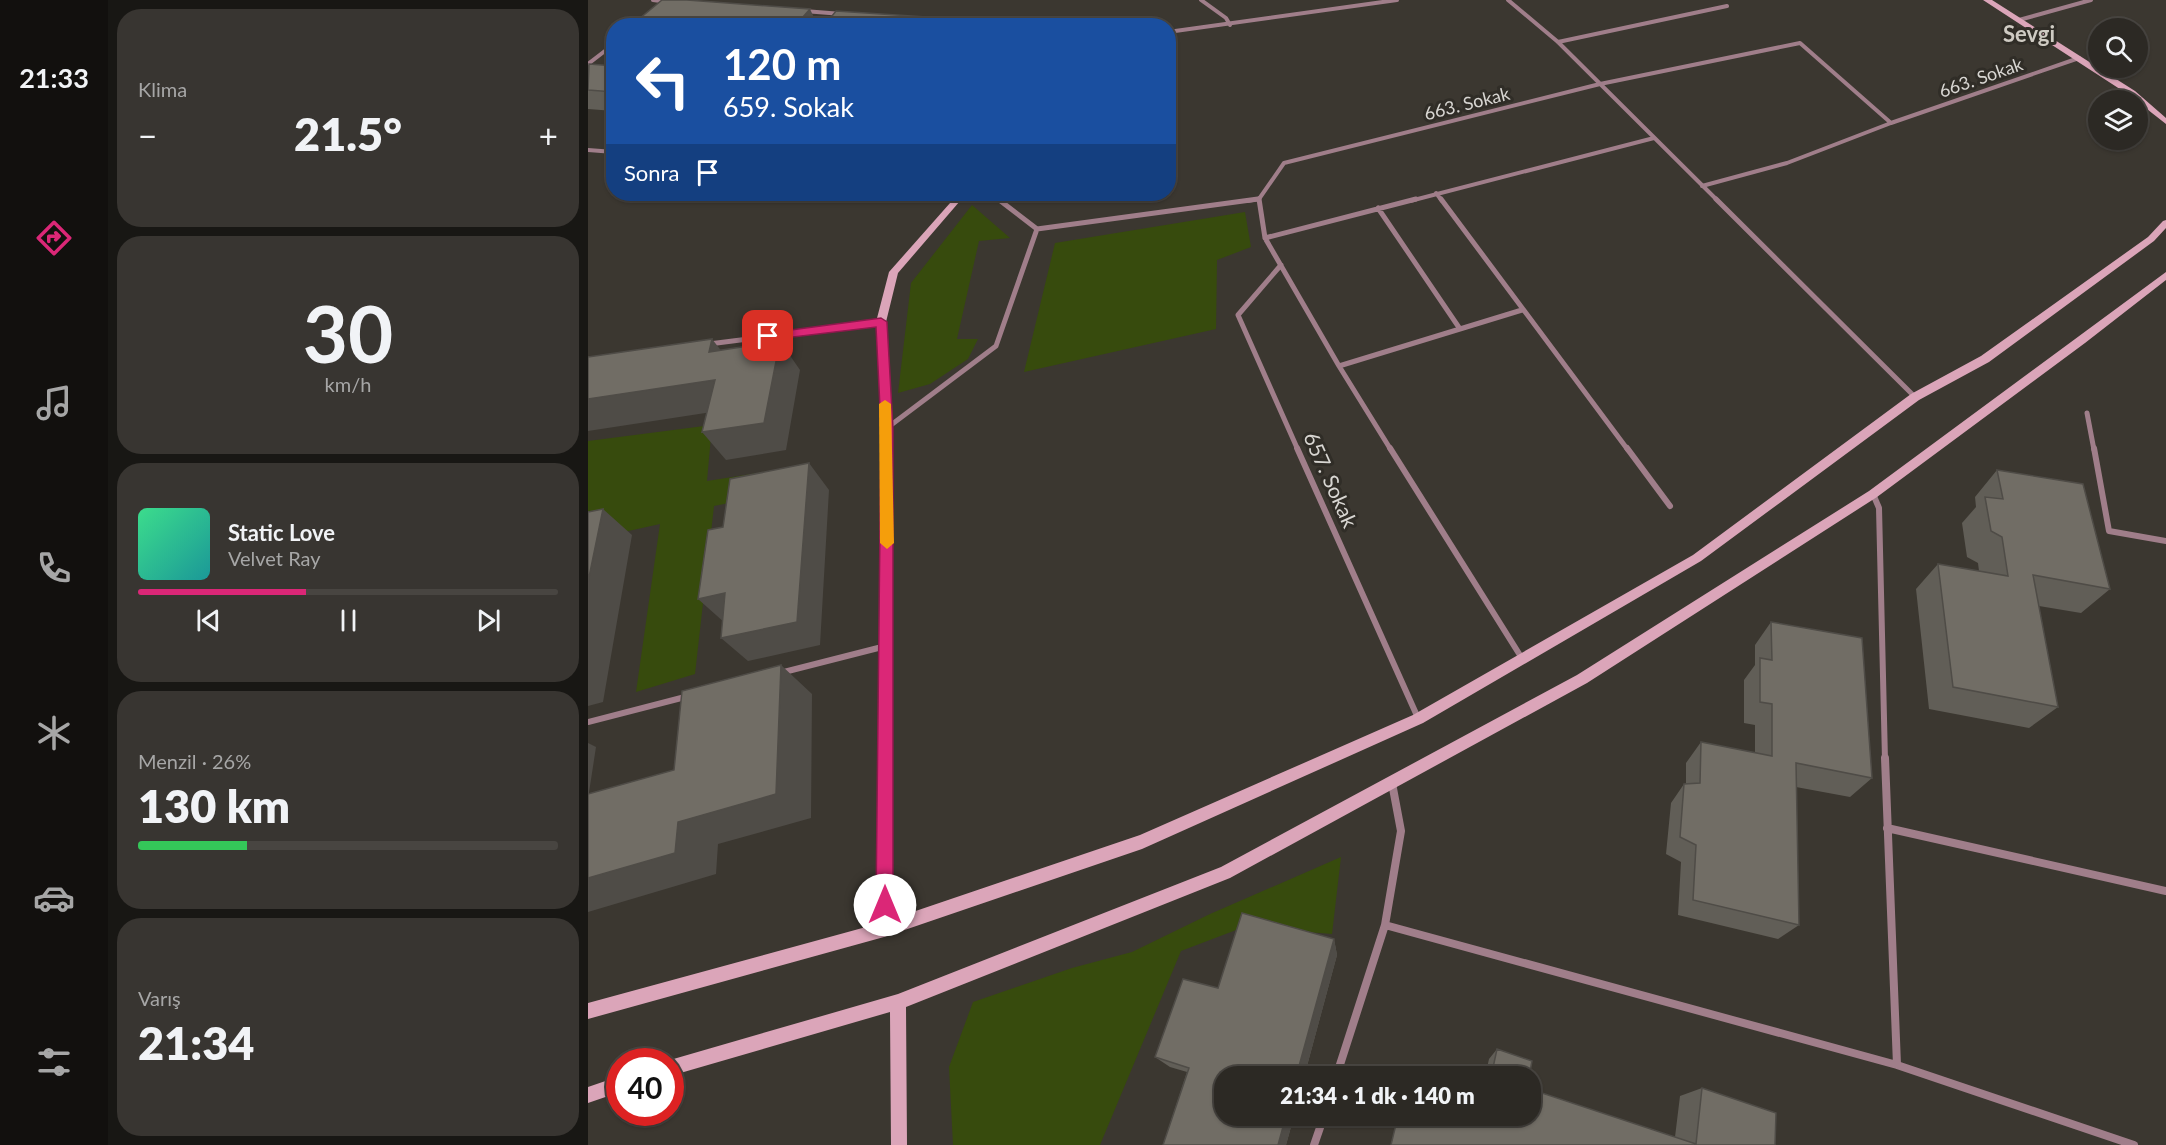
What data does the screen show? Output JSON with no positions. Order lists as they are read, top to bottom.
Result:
{
  "streets": {
    "street": ["663. Sokak", "657. Sokak"]
  },
  "districts": ["Sevgi"],
  "page": {
    "tabs": "21:33",
    "tile": [
      "Klima",
      ["30", "km/h"],
      ["Menzil · 26%", "130 km"],
      ["Varış", "21:34"]
    ],
    "turn": ["120 m", "659. Sokak"],
    "heat": ["−", "21.5°", "+"],
    "then": "Sonra",
    "song": ["Static Love", "Velvet Ray"],
    "limit": "40",
    "trip": "21:34 · 1 dk · 140 m"
  }
}
